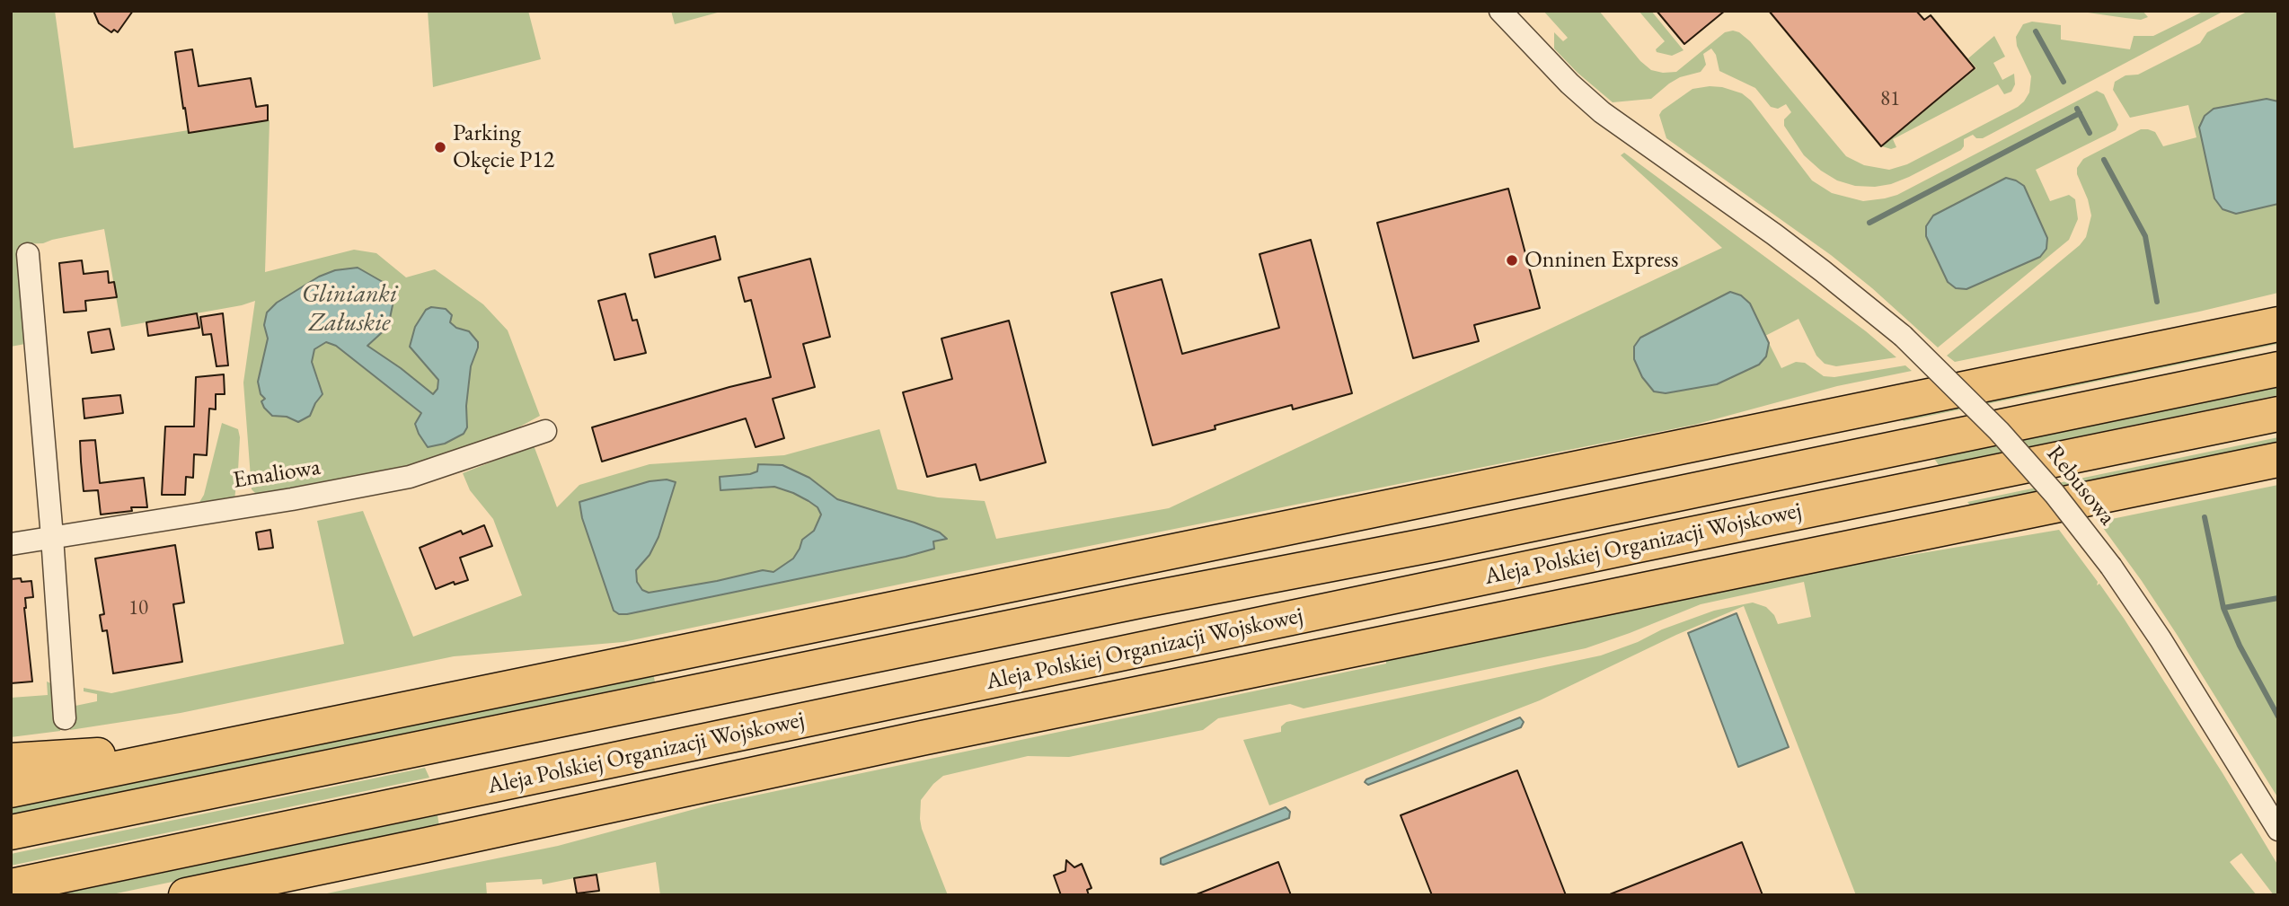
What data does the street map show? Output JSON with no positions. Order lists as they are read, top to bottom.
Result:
{
  "streets": {
    "highway": ["Aleja Polskiej Organizacji Wojskowej"],
    "street": ["Emaliowa", "Rebusowa"]
  },
  "water": ["Glinianki Załuskie"],
  "places": ["Parking Okęcie P12", "Onninen Express"],
  "house_numbers": ["81", "10"]
}
